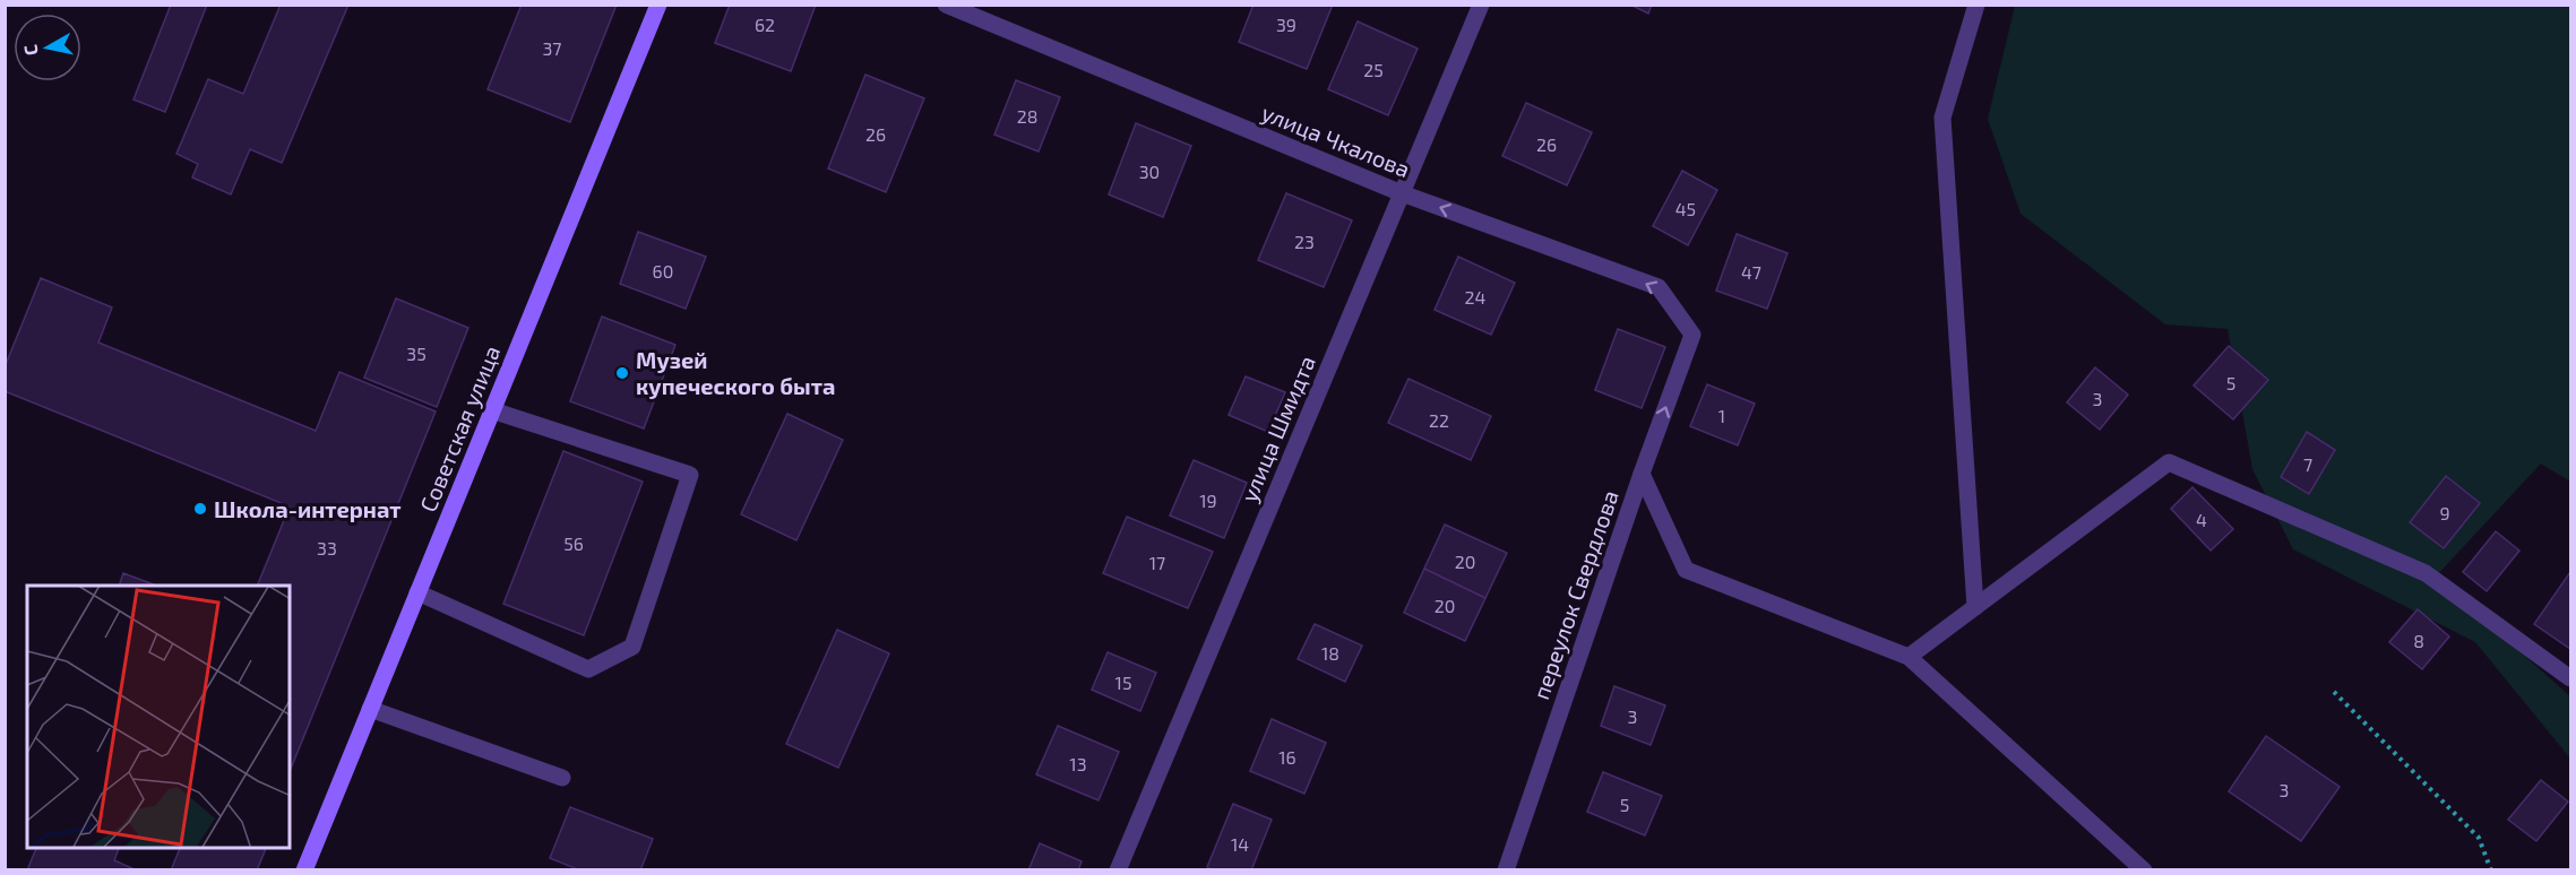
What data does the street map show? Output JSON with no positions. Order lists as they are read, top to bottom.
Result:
{
  "streets": {
    "street": [
      "улица Чкалова",
      "Советская улица",
      "улица Шмидта",
      "переулок Свердлова"
    ]
  },
  "crossings": [
    ["улица Чкалова", "улица Шмидта"],
    ["улица Чкалова", "переулок Свердлова"]
  ],
  "one_way": ["улица Чкалова"],
  "places": ["Музей купеческого быта", "Школа-интернат"],
  "house_numbers": [
    "62",
    "39",
    "37",
    "25",
    "28",
    "26",
    "26",
    "30",
    "45",
    "23",
    "60",
    "47",
    "24",
    "35",
    "5",
    "3",
    "1",
    "22",
    "7",
    "19",
    "9",
    "4",
    "56",
    "33",
    "20",
    "17",
    "20",
    "8",
    "18",
    "15",
    "3",
    "16",
    "13",
    "3",
    "5",
    "14"
  ],
  "north": "left"
}
